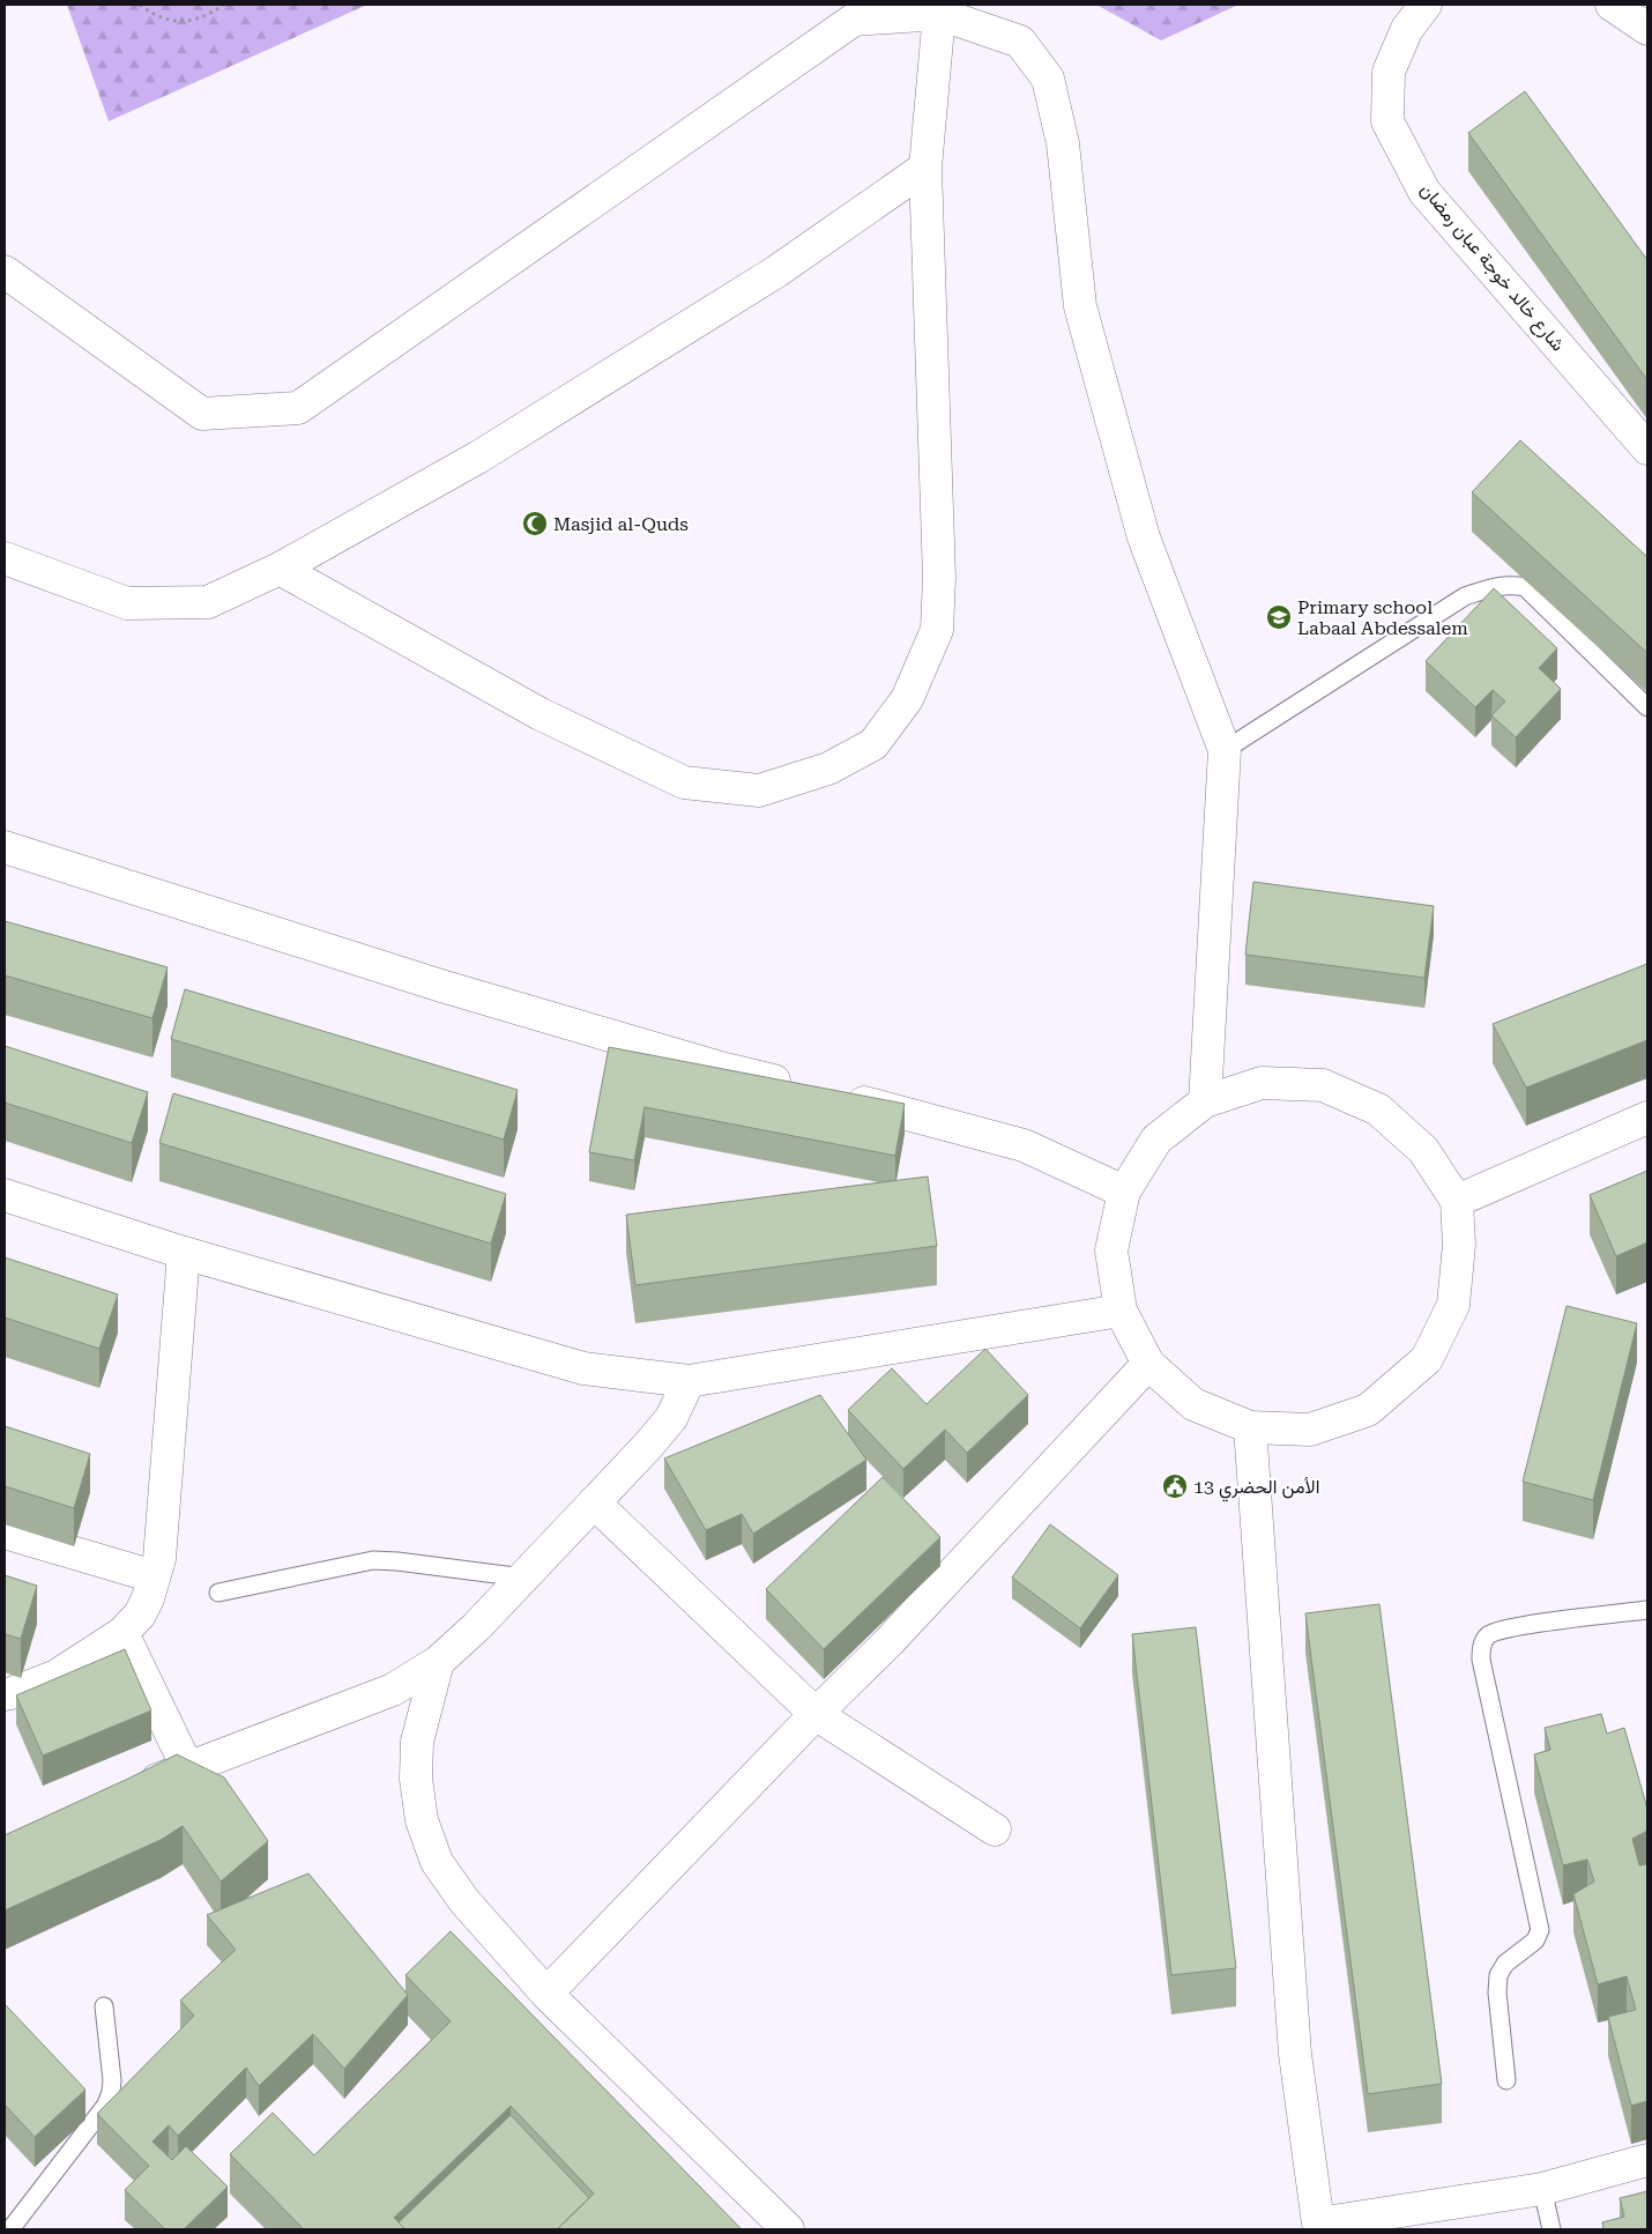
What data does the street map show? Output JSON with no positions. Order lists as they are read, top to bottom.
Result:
{
  "streets": {
    "street": ["شارع خالد خوجة عبان رمضان"]
  },
  "places": {
    "mosque": ["Masjid al-Quds"],
    "school or university": ["Primary school Labaal Abdessalem"],
    "public building": ["الأمن الحضري 13"]
  }
}
